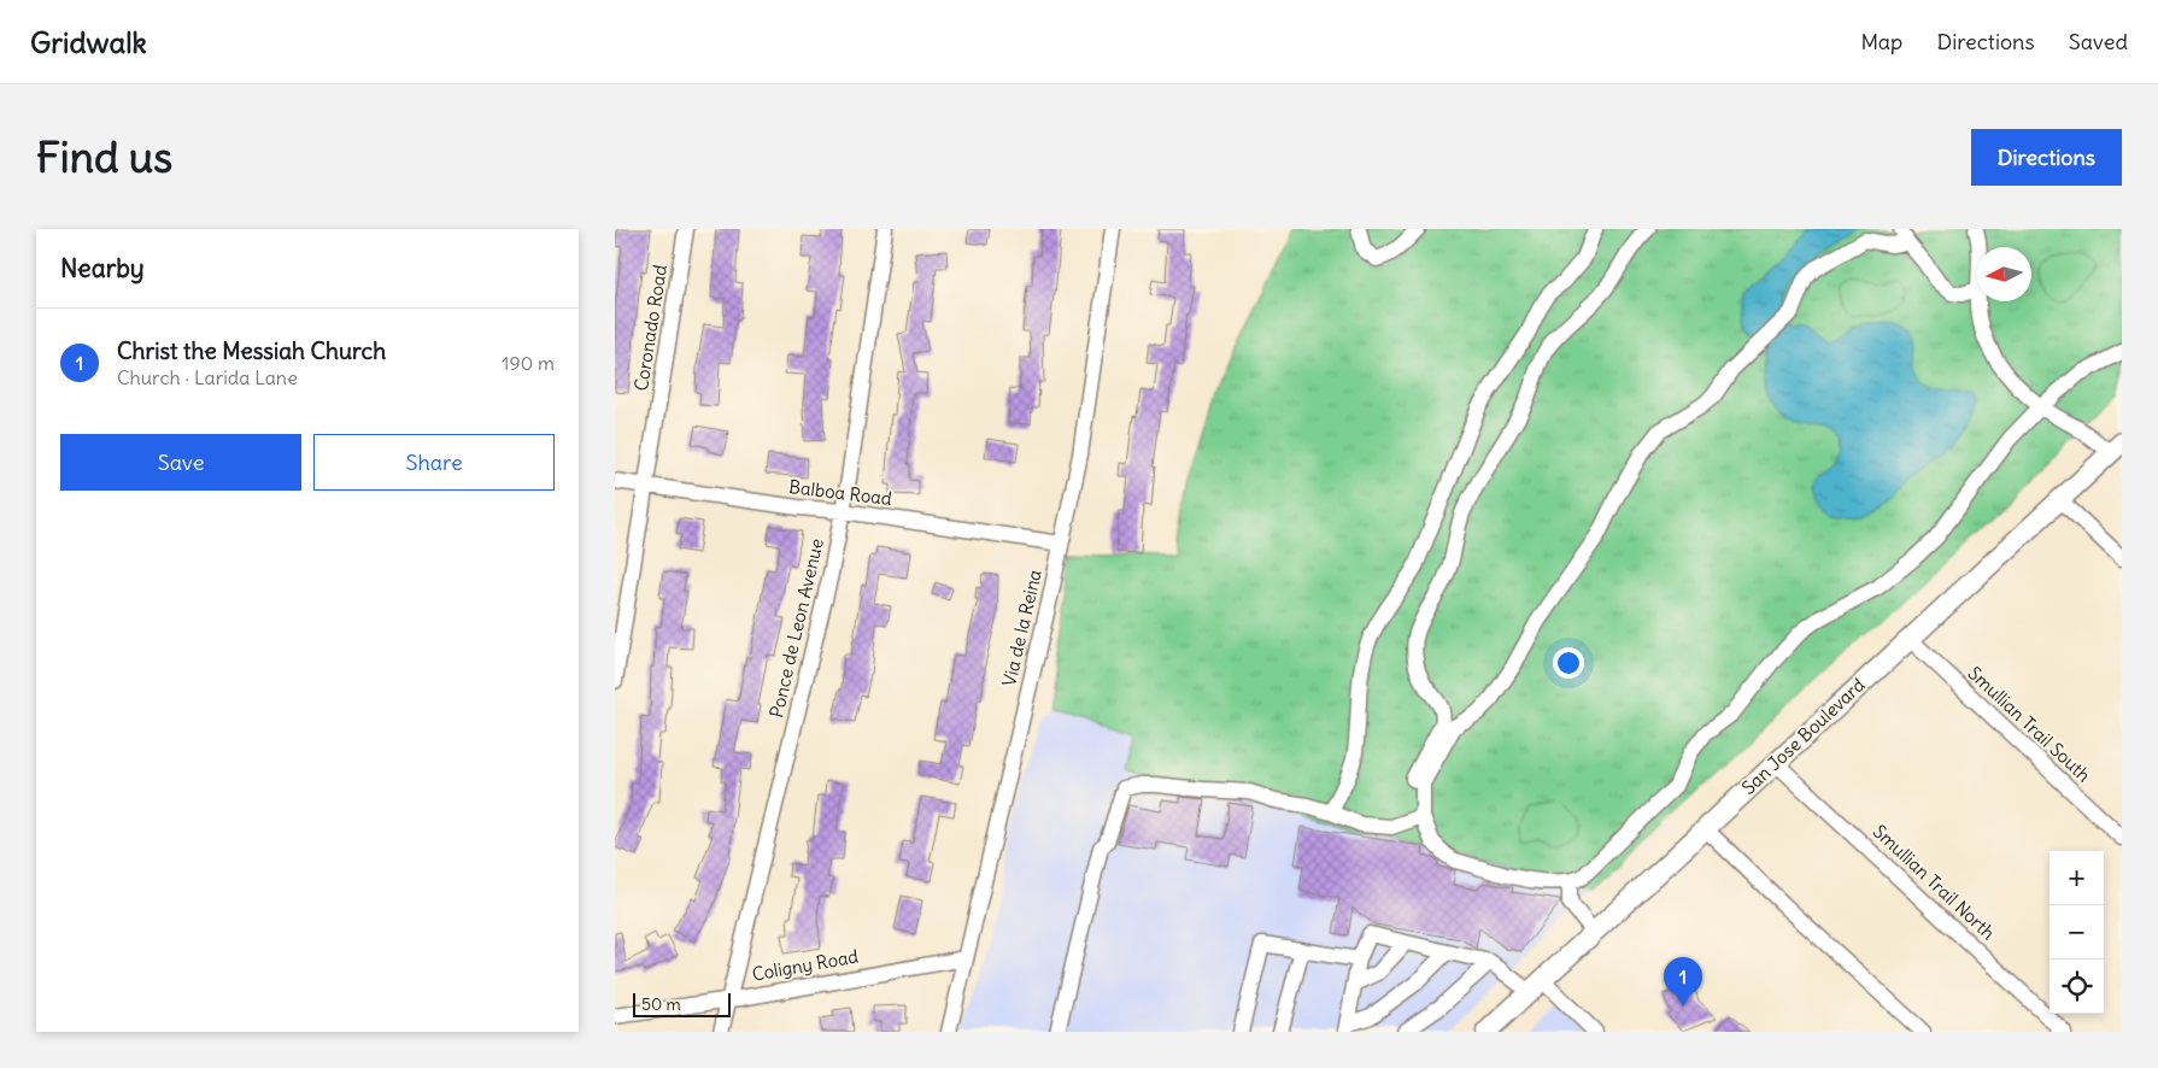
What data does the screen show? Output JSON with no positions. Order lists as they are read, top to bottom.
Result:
{
  "streets": {
    "main road": ["San Jose Boulevard"],
    "street": [
      "Coronado Road",
      "Balboa Road",
      "Ponce de Leon Avenue",
      "Via de la Reina",
      "Smullian Trail South",
      "Smullian Trail North",
      "Coligny Road"
    ]
  },
  "crossings": [
    ["Coronado Road", "Balboa Road"],
    ["Balboa Road", "Ponce de Leon Avenue"],
    ["Balboa Road", "Via de la Reina"],
    ["Ponce de Leon Avenue", "Coligny Road"],
    ["Via de la Reina", "Coligny Road"],
    ["Smullian Trail South", "San Jose Boulevard"],
    ["San Jose Boulevard", "Smullian Trail North"]
  ],
  "scale_bar": "50 m",
  "north": "left",
  "page": {
    "header": "Gridwalk",
    "nav": ["Map", "Directions", "Saved"],
    "buttons": [
      "Directions",
      ["Save", "Share"]
    ],
    "title": "Find us",
    "heading": "Nearby",
    "list": [
      {
        "mark": "1",
        "name": "Christ the Messiah Church",
        "note": "Church · Larida Lane",
        "value": "190 m"
      }
    ],
    "map_buttons": ["+", "−"],
    "pins": "1",
    "scale": "50 m"
  }
}
